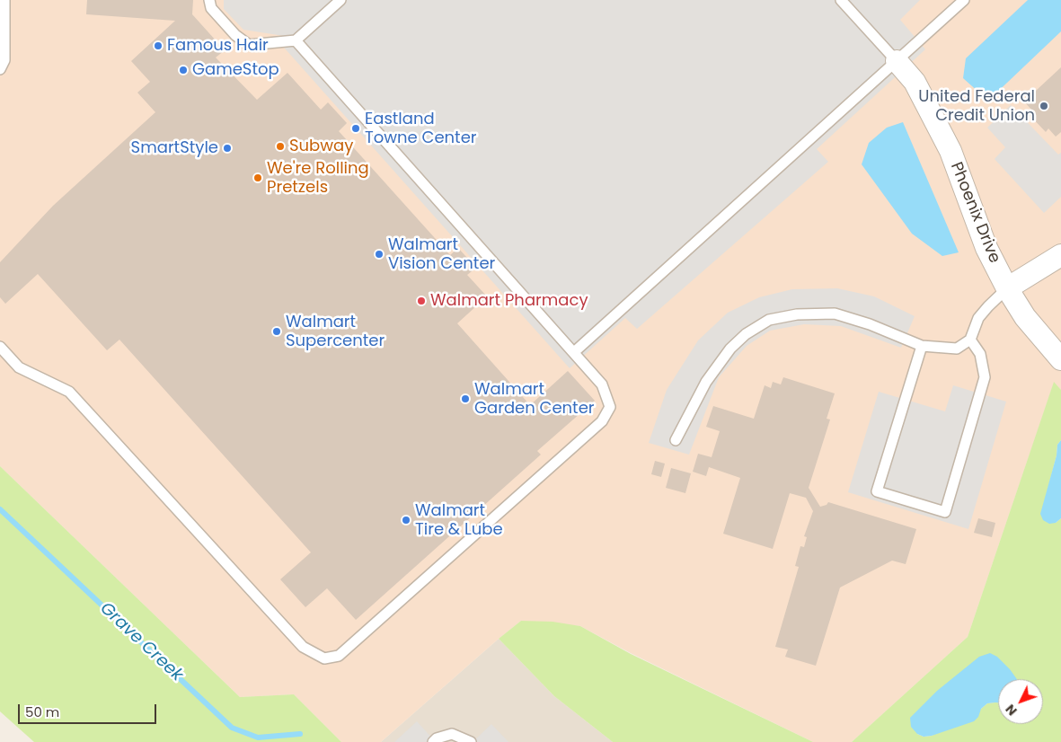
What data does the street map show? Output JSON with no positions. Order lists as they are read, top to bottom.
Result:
{
  "streets": {
    "street": ["Phoenix Drive"]
  },
  "water": ["Grave Creek"],
  "places": [
    "Famous Hair",
    "GameStop",
    "United Federal Credit Union",
    "Eastland Towne Center",
    "Subway",
    "SmartStyle",
    "We're Rolling Pretzels",
    "Walmart Vision Center",
    "Walmart Pharmacy",
    "Walmart Supercenter",
    "Walmart Garden Center",
    "Walmart Tire & Lube"
  ],
  "scale_bar": "50 m",
  "north": "bottom left"
}
